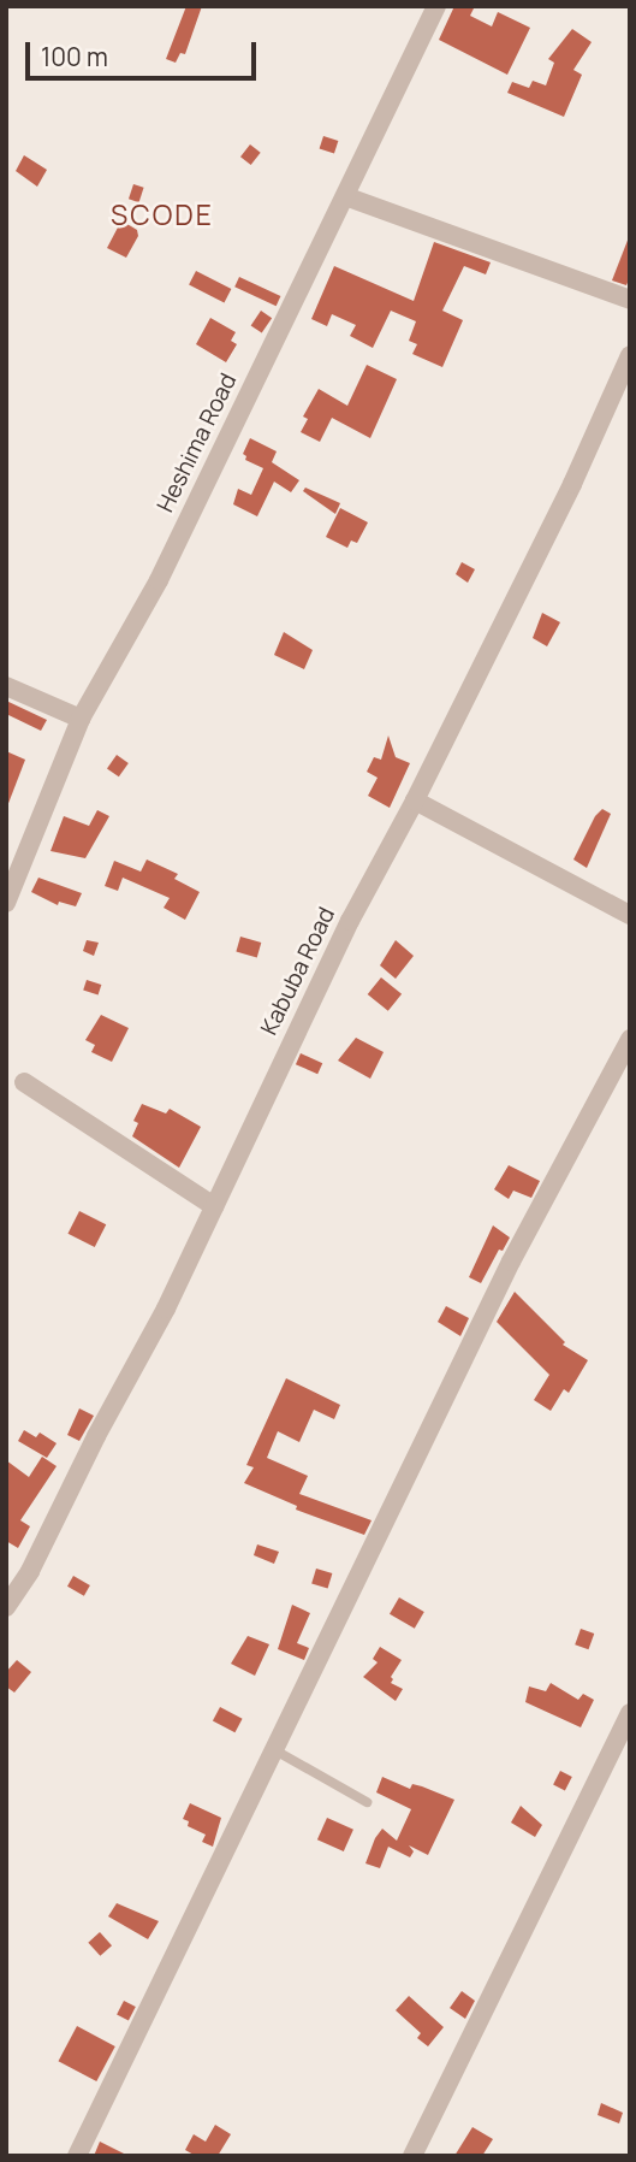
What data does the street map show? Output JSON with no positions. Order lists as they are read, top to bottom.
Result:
{
  "streets": {
    "street": ["Heshima Road", "Kabuba Road"]
  },
  "districts": ["SCODE"],
  "scale_bar": "100 m"
}
